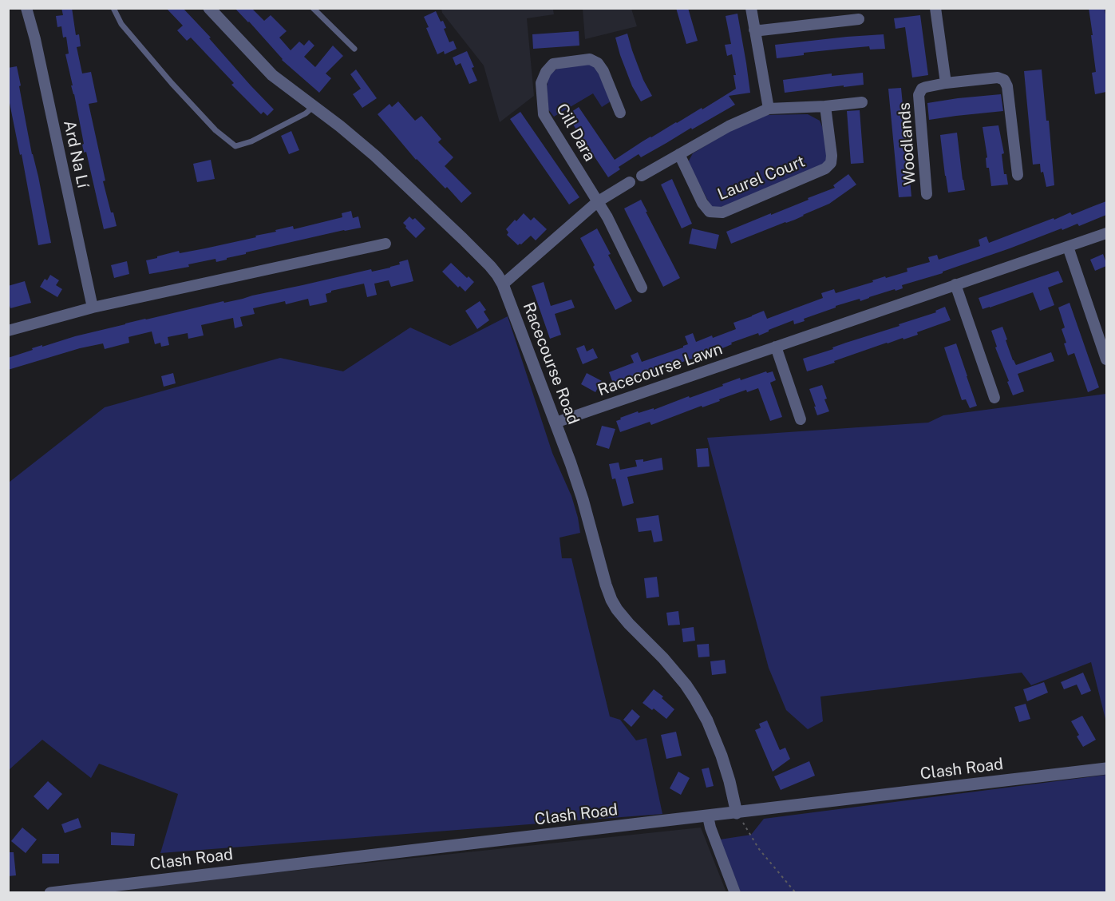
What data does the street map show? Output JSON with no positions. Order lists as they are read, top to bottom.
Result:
{
  "streets": {
    "street": [
      "Cill Dara",
      "Woodlands",
      "Ard Na Lí",
      "Laurel Court",
      "Racecourse Road",
      "Racecourse Lawn",
      "Clash Road"
    ]
  },
  "crossings": [
    ["Racecourse Road", "Racecourse Lawn"],
    ["Racecourse Road", "Clash Road"]
  ]
}
